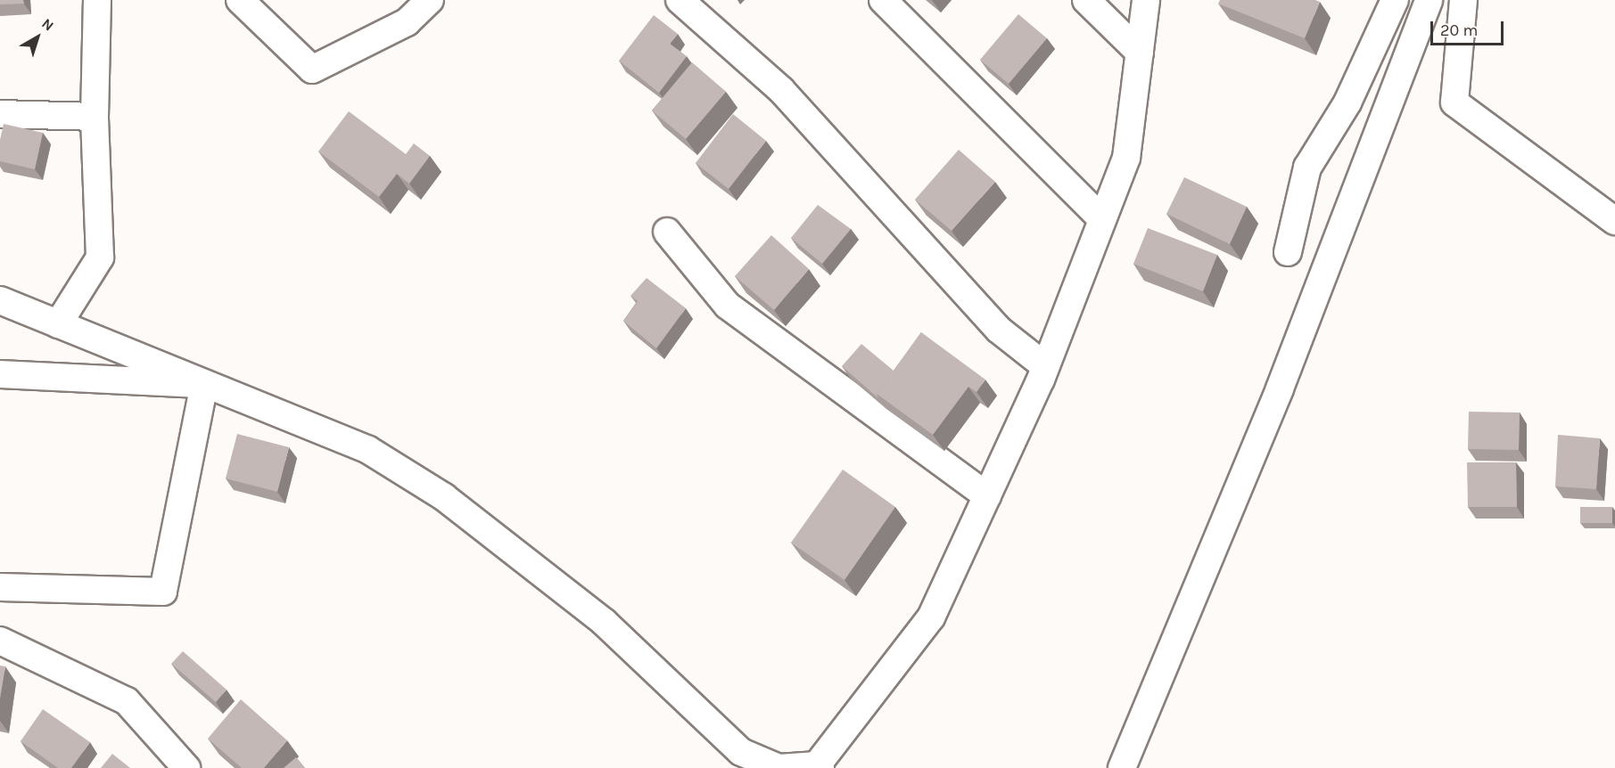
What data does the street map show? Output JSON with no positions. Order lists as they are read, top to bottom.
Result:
{
  "scale_bar": "20 m",
  "north": "top right"
}
